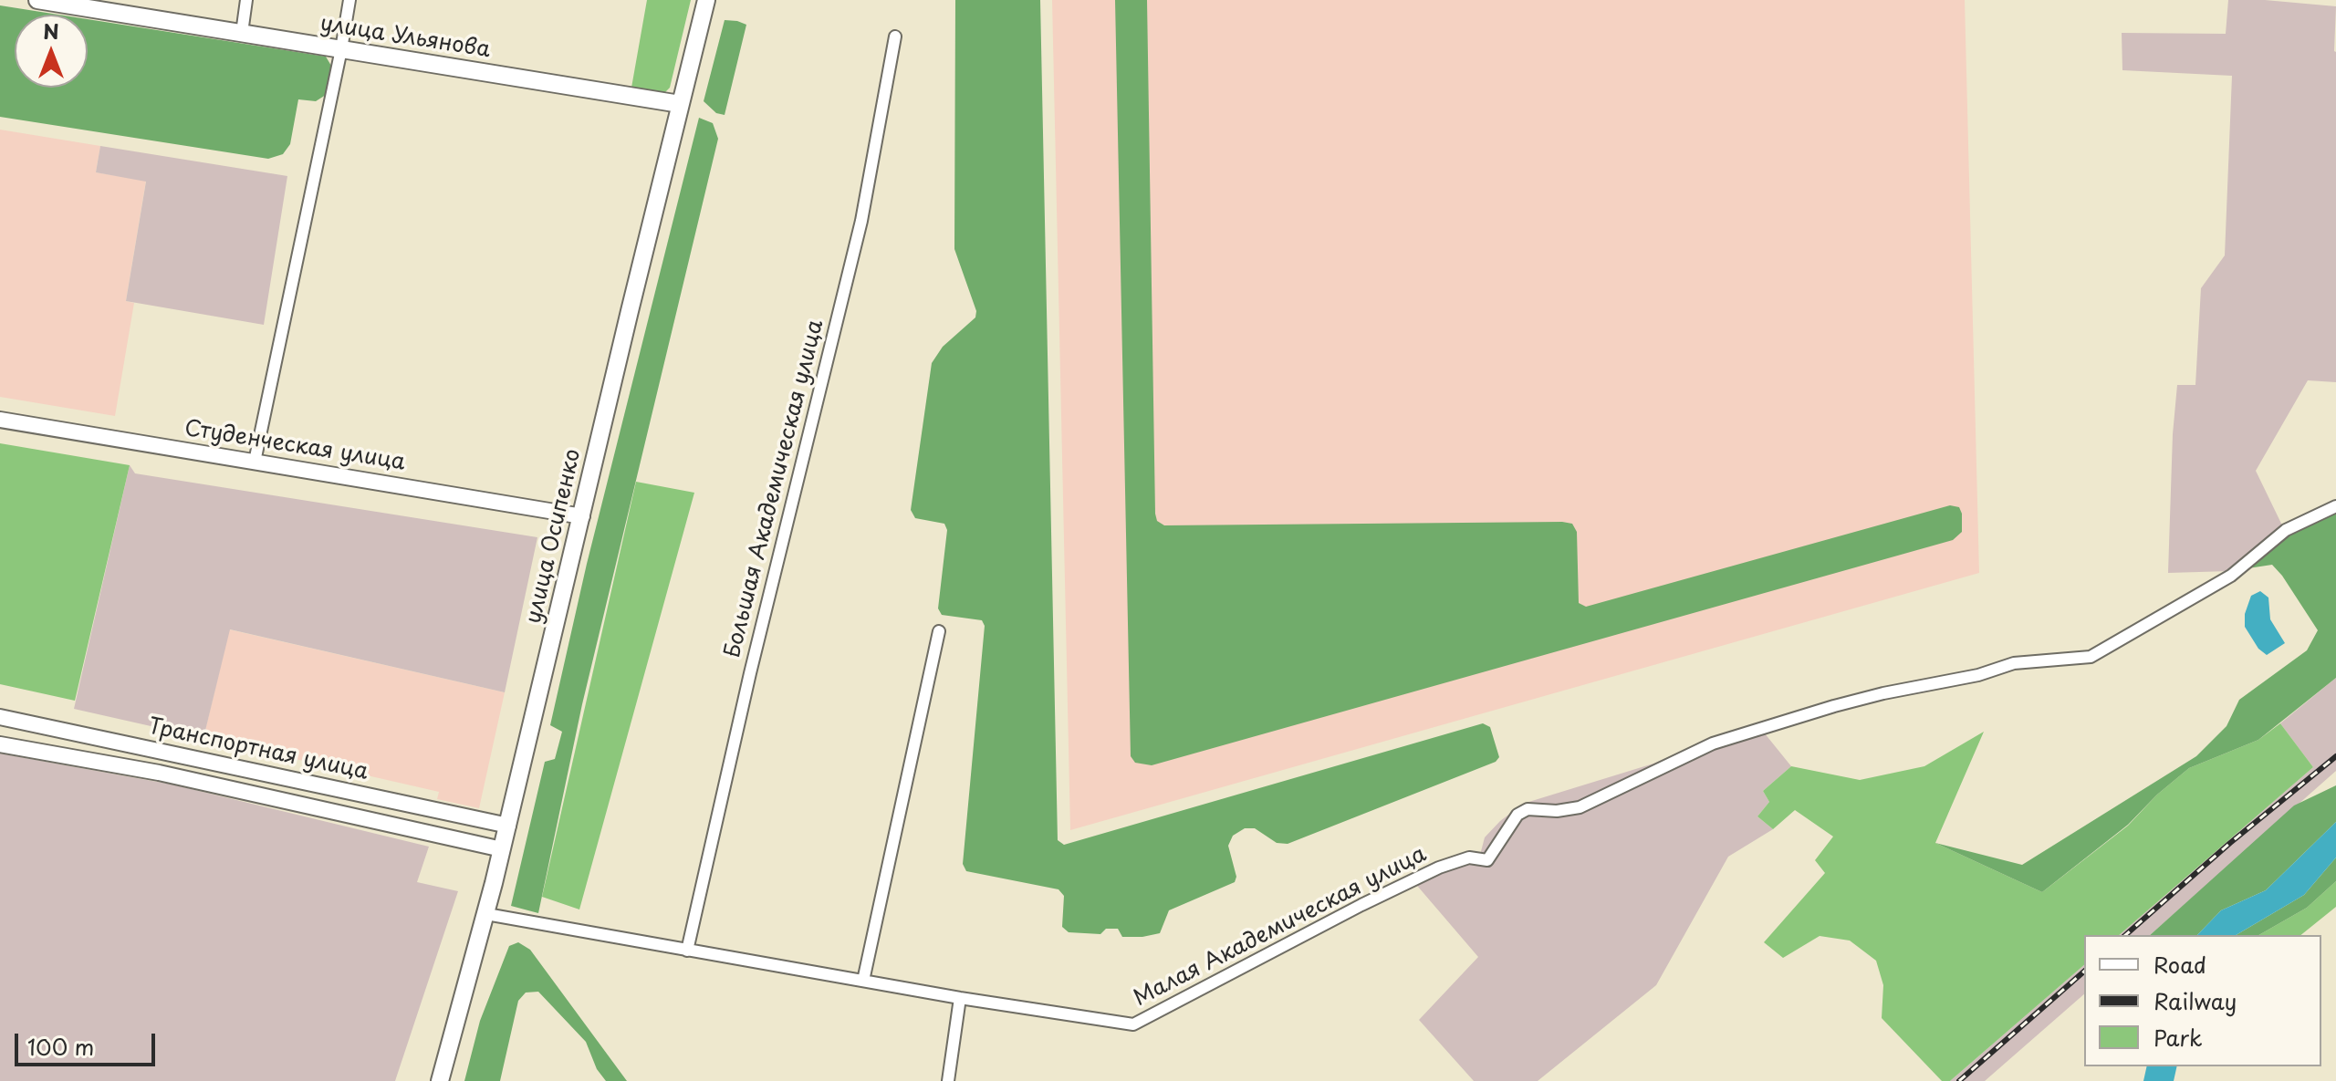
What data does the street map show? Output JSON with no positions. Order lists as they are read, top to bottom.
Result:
{
  "streets": {
    "main road": ["улица Ульянова", "улица Осипенко"],
    "street": [
      "Студенческая улица",
      "Большая Академическая улица",
      "Транспортная улица",
      "Малая Академическая улица"
    ]
  },
  "crossings": [
    ["улица Ульянова", "улица Осипенко"],
    ["Студенческая улица", "улица Осипенко"],
    ["улица Осипенко", "Транспортная улица"]
  ],
  "legend": ["Road", "Railway", "Park"],
  "scale_bar": "100 m",
  "north": "top"
}
